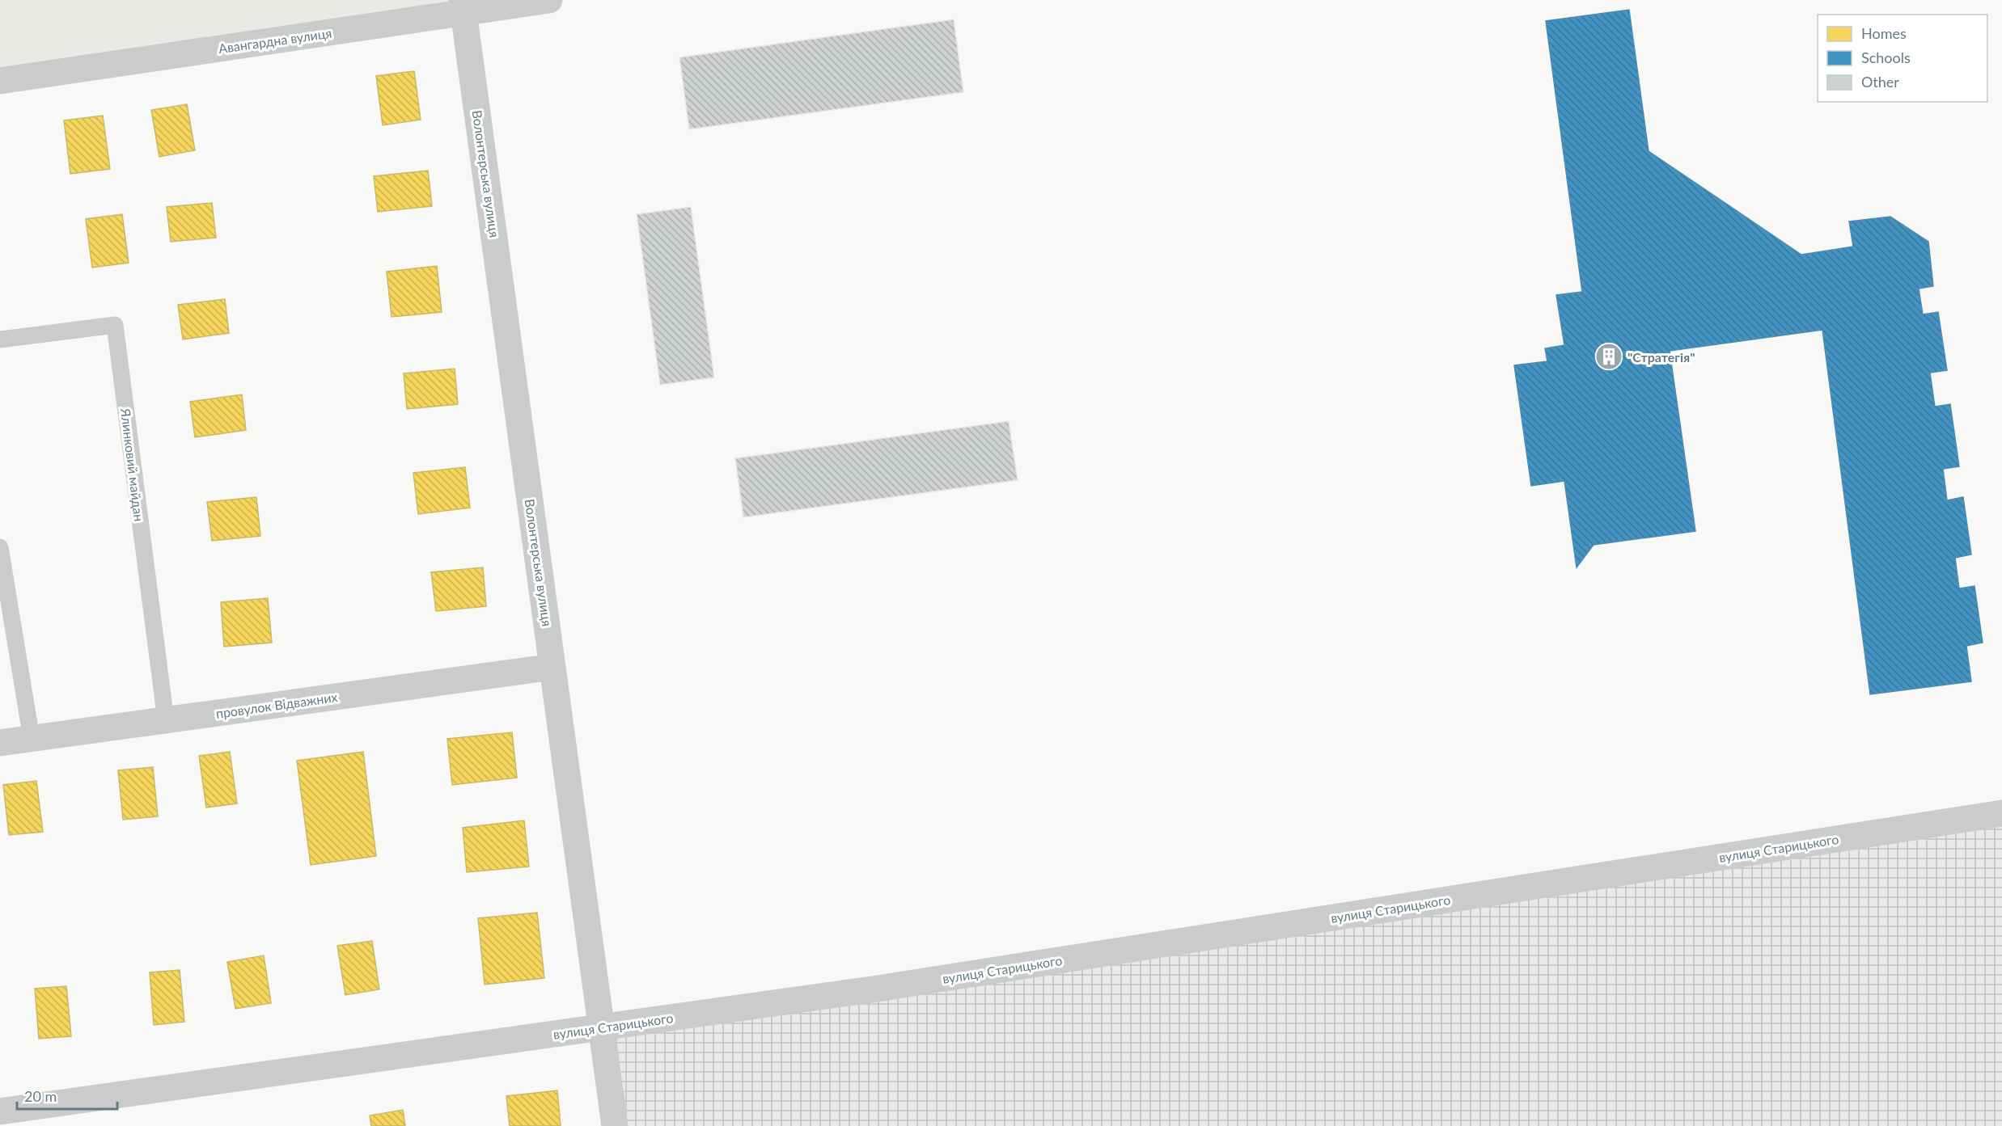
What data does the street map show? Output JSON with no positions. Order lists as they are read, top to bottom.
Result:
{
  "streets": {
    "street": [
      "Авангардна вулиця",
      "Волонтерська вулиця",
      "провулок Відважних",
      "вулиця Старицького"
    ],
    "lane": ["Ялинковий майдан"]
  },
  "crossings": [
    ["Авангардна вулиця", "Волонтерська вулиця"],
    ["Волонтерська вулиця", "провулок Відважних"],
    ["Волонтерська вулиця", "вулиця Старицького"],
    ["Ялинковий майдан", "провулок Відважних"]
  ],
  "places": {
    "building": ["\"Стратегія\""]
  },
  "legend": ["Homes", "Schools", "Other"],
  "scale_bar": "20 m"
}
